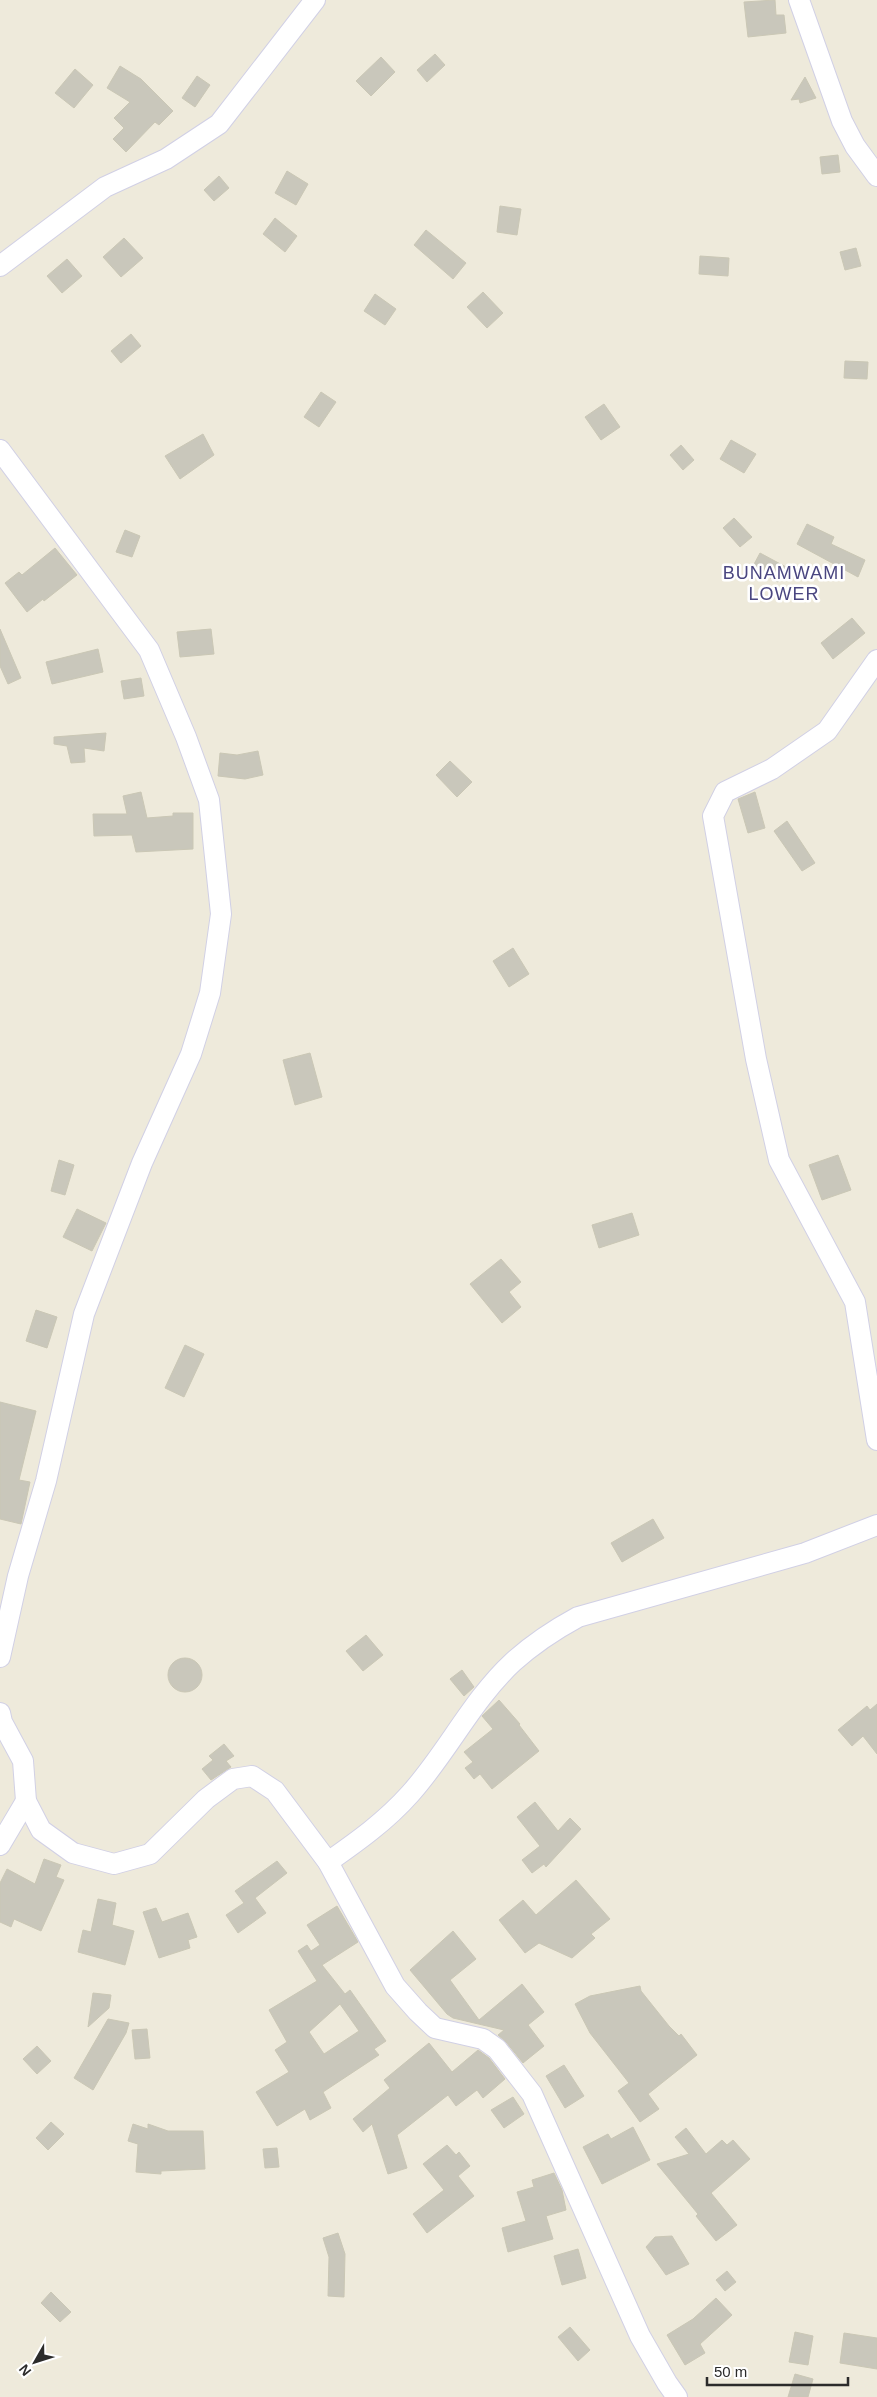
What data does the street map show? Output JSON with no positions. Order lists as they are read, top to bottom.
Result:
{
  "districts": ["BUNAMWAMI LOWER"],
  "scale_bar": "50 m",
  "north": "bottom left"
}
